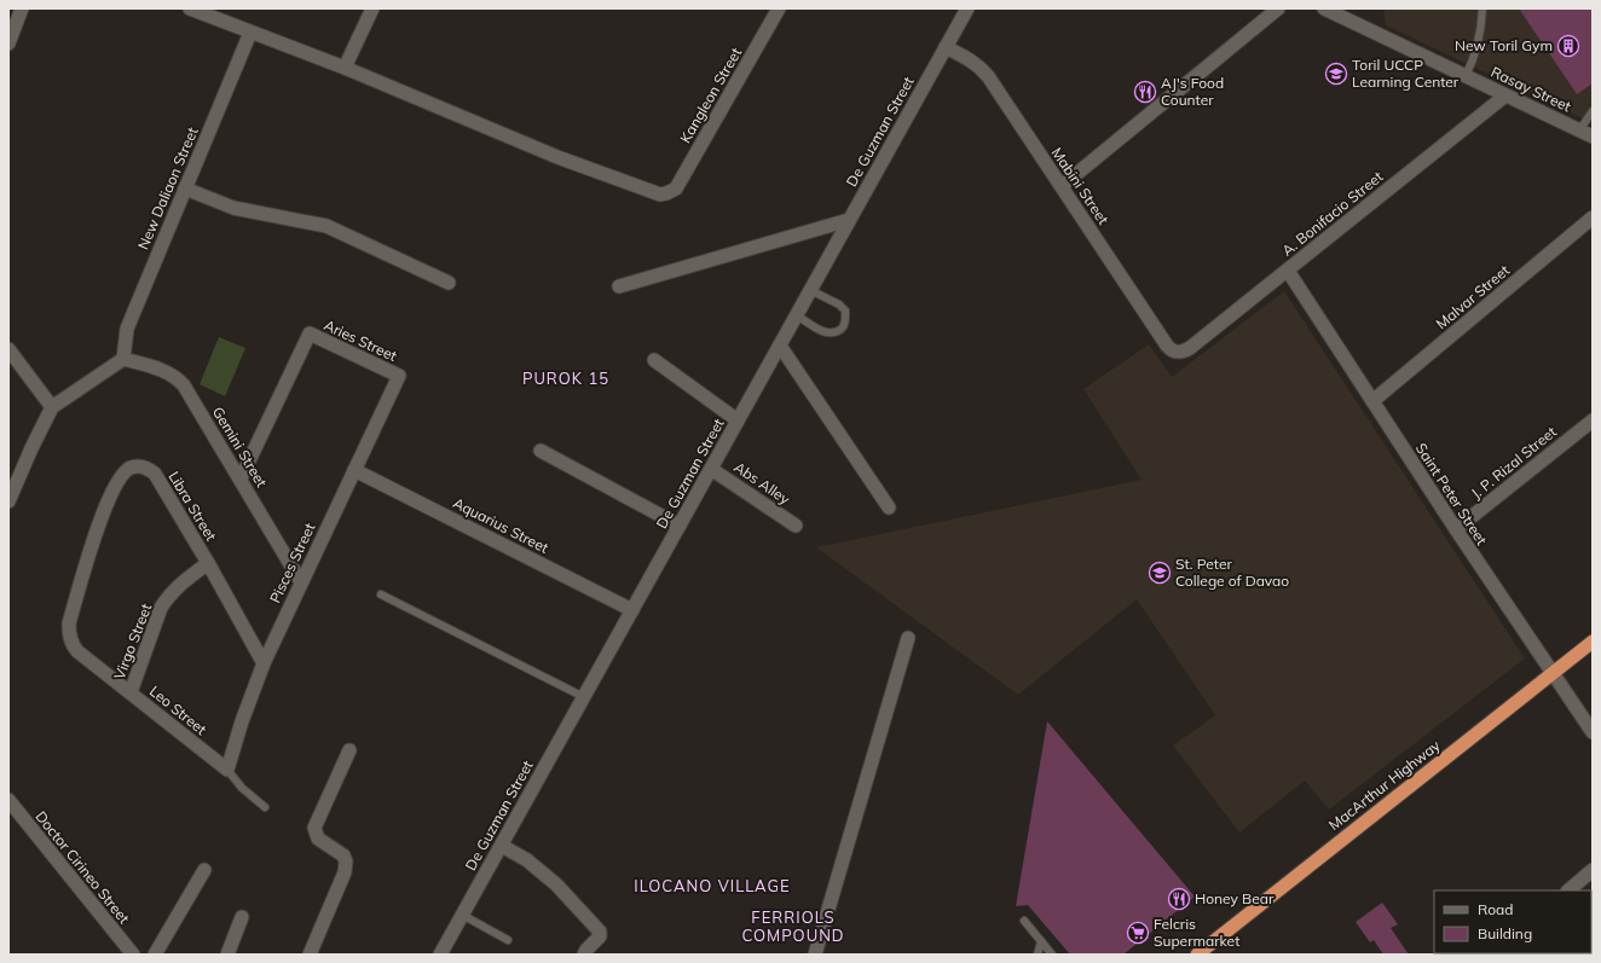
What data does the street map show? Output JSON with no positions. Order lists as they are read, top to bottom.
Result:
{
  "streets": {
    "highway": ["MacArthur Highway"],
    "street": [
      "Rasay Street",
      "Kangleon Street",
      "De Guzman Street",
      "Mabini Street",
      "New Daliaon Street",
      "A. Bonifacio Street",
      "Malvar Street",
      "Aries Street",
      "Gemini Street",
      "J. P. Rizal Street",
      "Abs Alley",
      "Saint Peter Street",
      "Libra Street",
      "Aquarius Street",
      "Pisces Street",
      "Virgo Street",
      "Leo Street",
      "Doctor Cirineo Street"
    ]
  },
  "crossings": [
    ["Rasay Street", "A. Bonifacio Street"],
    ["De Guzman Street", "Mabini Street"],
    ["De Guzman Street", "Abs Alley"],
    ["De Guzman Street", "Aquarius Street"],
    ["Mabini Street", "A. Bonifacio Street"],
    ["New Daliaon Street", "Gemini Street"],
    ["A. Bonifacio Street", "Saint Peter Street"],
    ["Malvar Street", "Saint Peter Street"],
    ["Aries Street", "Gemini Street"],
    ["Aries Street", "Pisces Street"],
    ["Gemini Street", "Pisces Street"],
    ["J. P. Rizal Street", "Saint Peter Street"],
    ["Saint Peter Street", "MacArthur Highway"],
    ["Libra Street", "Pisces Street"],
    ["Libra Street", "Virgo Street"],
    ["Libra Street", "Leo Street"],
    ["Aquarius Street", "Pisces Street"],
    ["Pisces Street", "Leo Street"],
    ["Virgo Street", "Leo Street"]
  ],
  "districts": ["PUROK 15", "ILOCANO VILLAGE", "FERRIOLS COMPOUND"],
  "places": {
    "building": ["New Toril Gym"],
    "school or university": ["Toril UCCP Learning Center", "St. Peter College of Davao"],
    "restaurant": ["AJ's Food Counter", "Honey Bear"],
    "supermarket": ["Felcris Supermarket"]
  },
  "legend": ["Road", "Building"]
}
